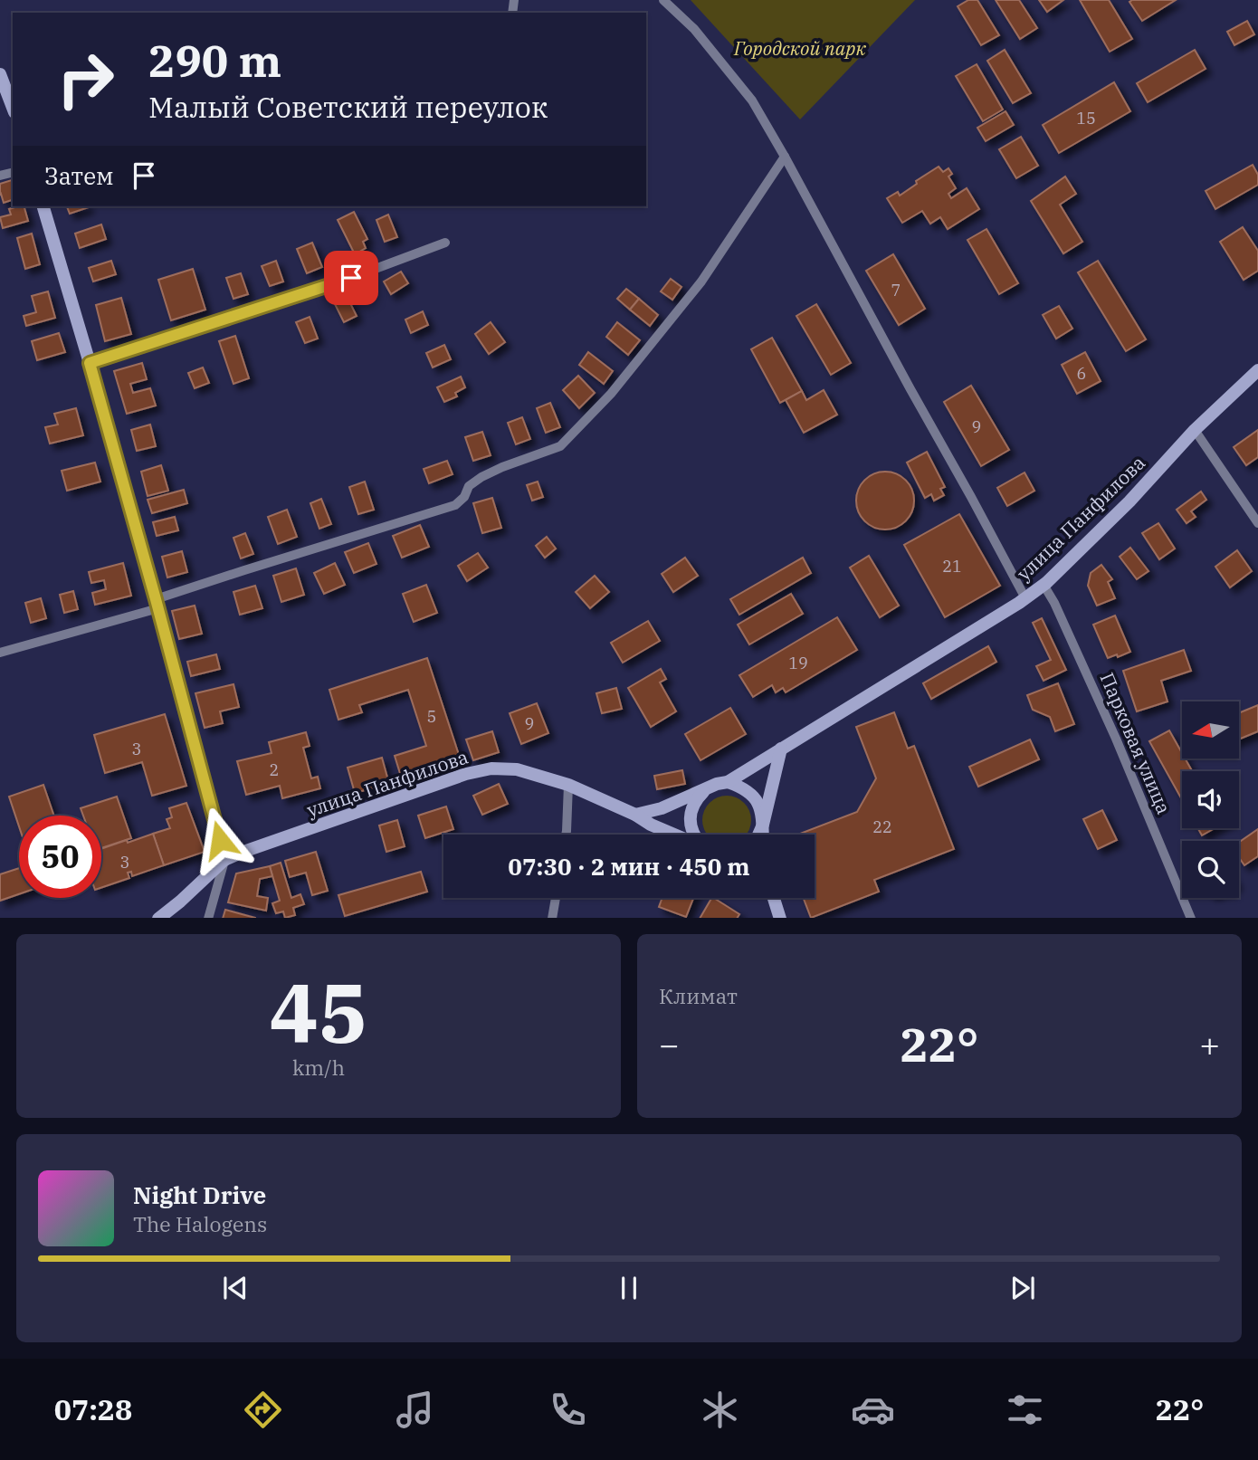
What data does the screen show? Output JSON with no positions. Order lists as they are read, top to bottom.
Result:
{
  "streets": {
    "main road": ["улица Панфилова"],
    "street": ["Парковая улица"]
  },
  "crossings": [
    ["улица Панфилова", "Парковая улица"]
  ],
  "parks": ["Городской парк"],
  "house_numbers": [
    "15",
    "7",
    "6",
    "9",
    "21",
    "19",
    "5",
    "9",
    "3",
    "2",
    "22",
    "3"
  ],
  "north": "left",
  "page": {
    "turn": ["290 m", "Малый Советский переулок"],
    "then": "Затем",
    "limit": "50",
    "trip": "07:30 · 2 мин · 450 m",
    "tile": [
      ["45", "km/h"],
      "Климат"
    ],
    "heat": ["−", "22°", "+"],
    "song": ["Night Drive", "The Halogens"],
    "tabs": ["07:28", "22°"]
  }
}
